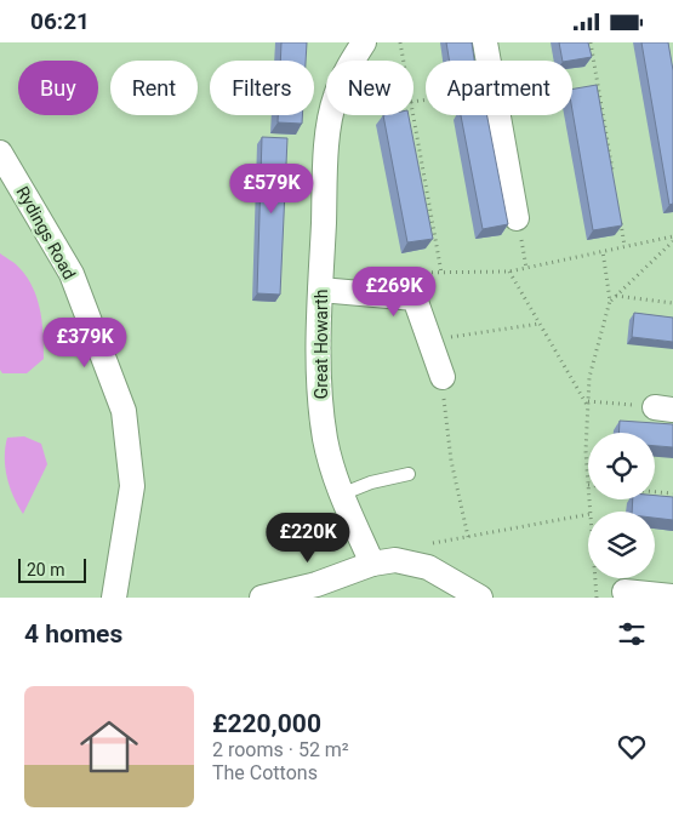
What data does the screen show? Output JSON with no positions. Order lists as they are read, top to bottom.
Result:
{
  "streets": {
    "street": ["Rydings Road", "Great Howarth"]
  },
  "scale_bar": "20 m",
  "page": {
    "status": "06:21",
    "chip": [
      "Buy",
      "Rent",
      "Filters",
      "New",
      "Apartment"
    ],
    "price": [
      "£579K",
      "£269K",
      "£379K",
      "£220K"
    ],
    "scale": "20 m",
    "heading": "4 homes",
    "list": [
      {
        "name": "£220,000",
        "note": "2 rooms · 52 m² · The Cottons"
      }
    ]
  }
}
